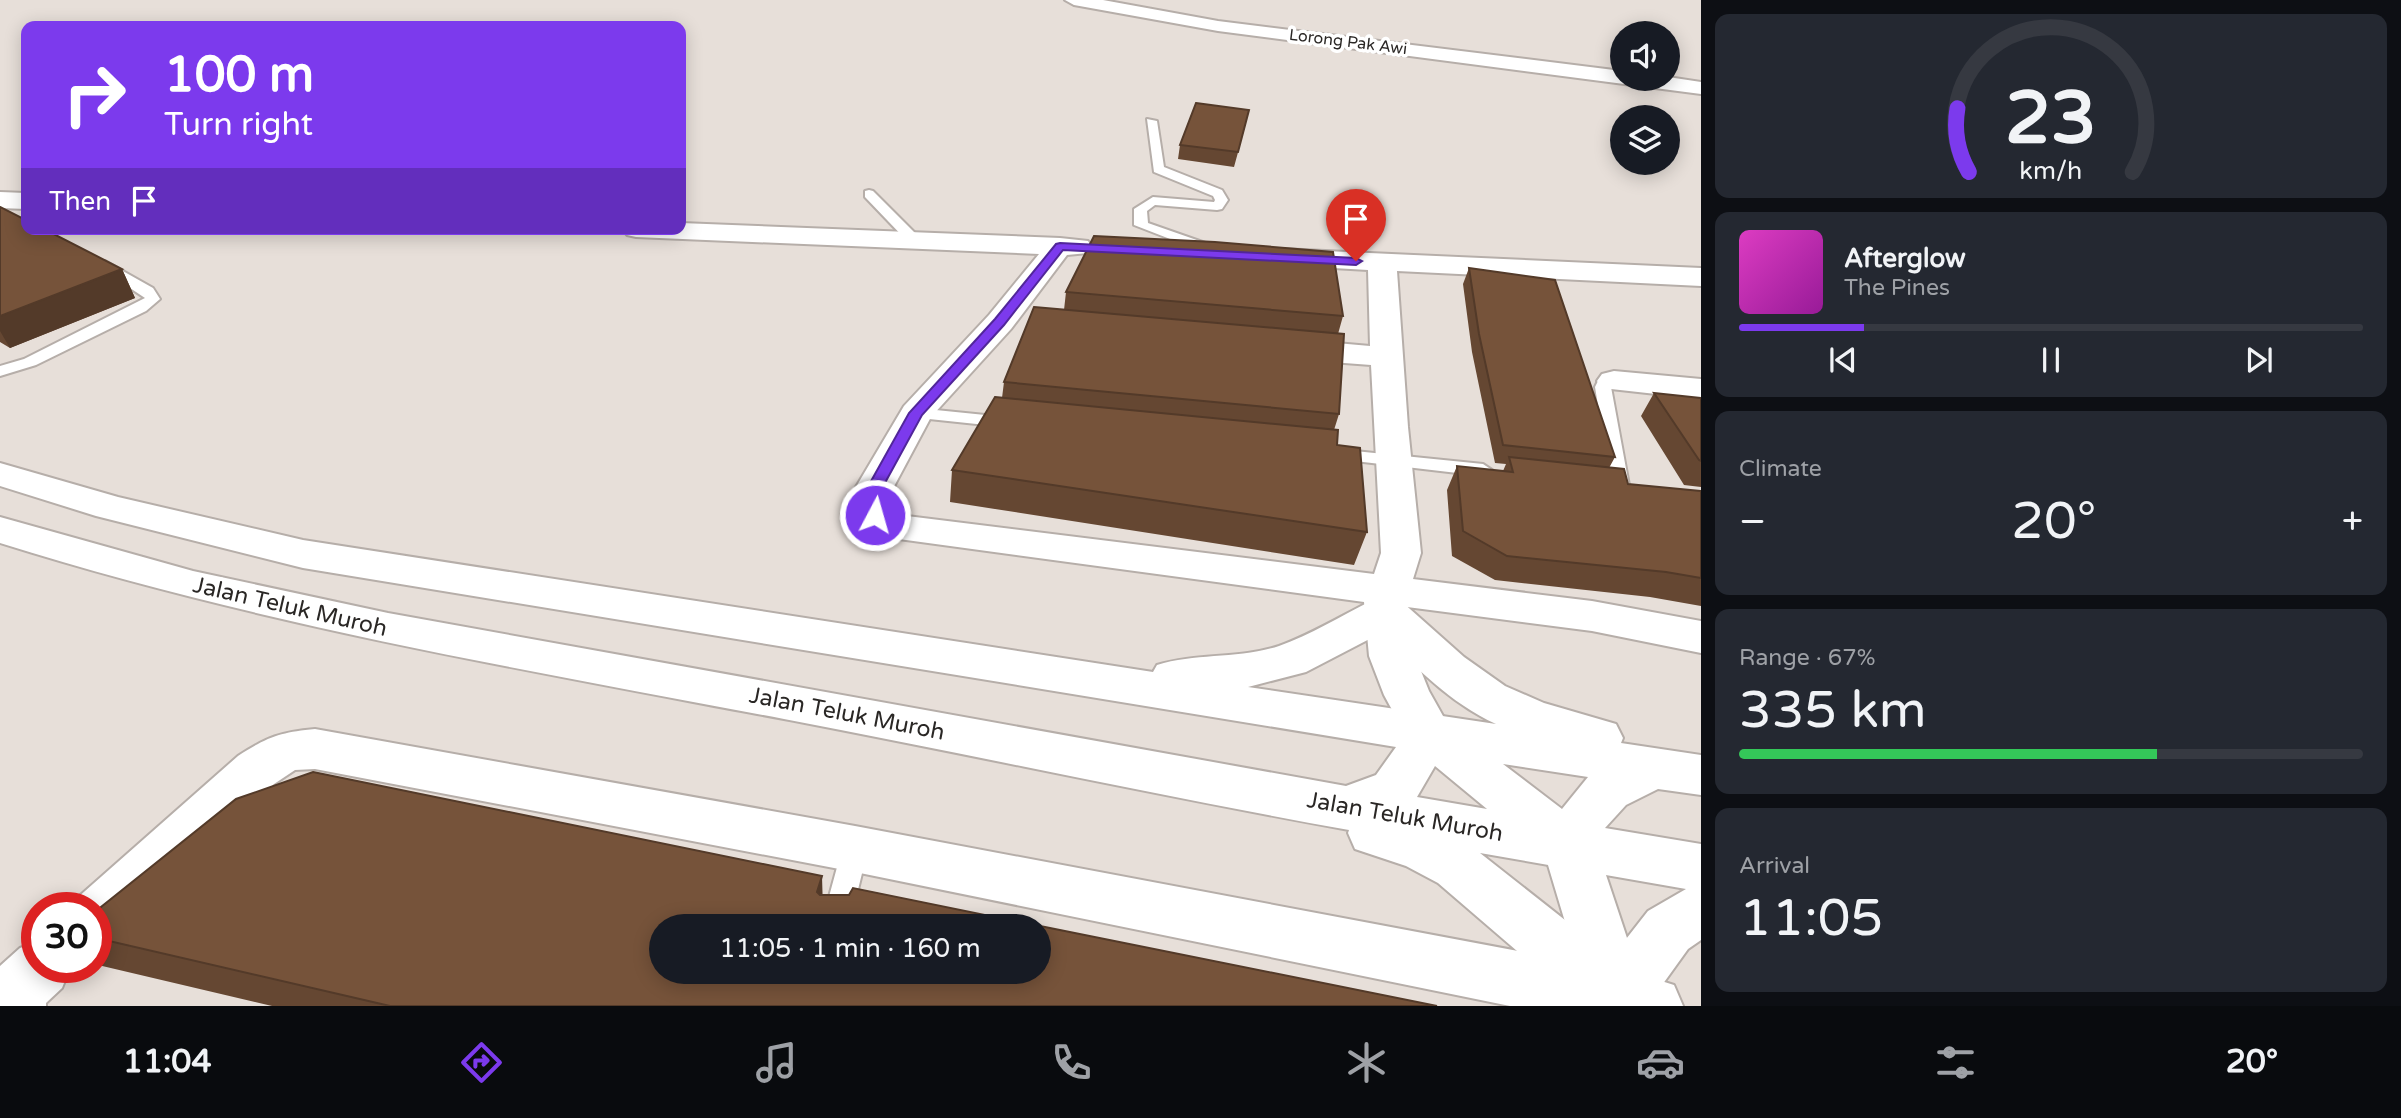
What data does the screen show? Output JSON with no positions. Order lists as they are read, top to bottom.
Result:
{
  "streets": {
    "street": ["Lorong Pak Awi", "Jalan Teluk Muroh"]
  },
  "page": {
    "turn": ["100 m", "Turn right"],
    "then": "Then",
    "song": ["Afterglow", "The Pines"],
    "tile": [
      "Climate",
      ["Range · 67%", "335 km"],
      ["Arrival", "11:05"]
    ],
    "heat": ["−", "20°", "+"],
    "limit": "30",
    "trip": "11:05 · 1 min · 160 m",
    "tabs": ["11:04", "20°"],
    "gauge": ["23", "km/h"]
  }
}
